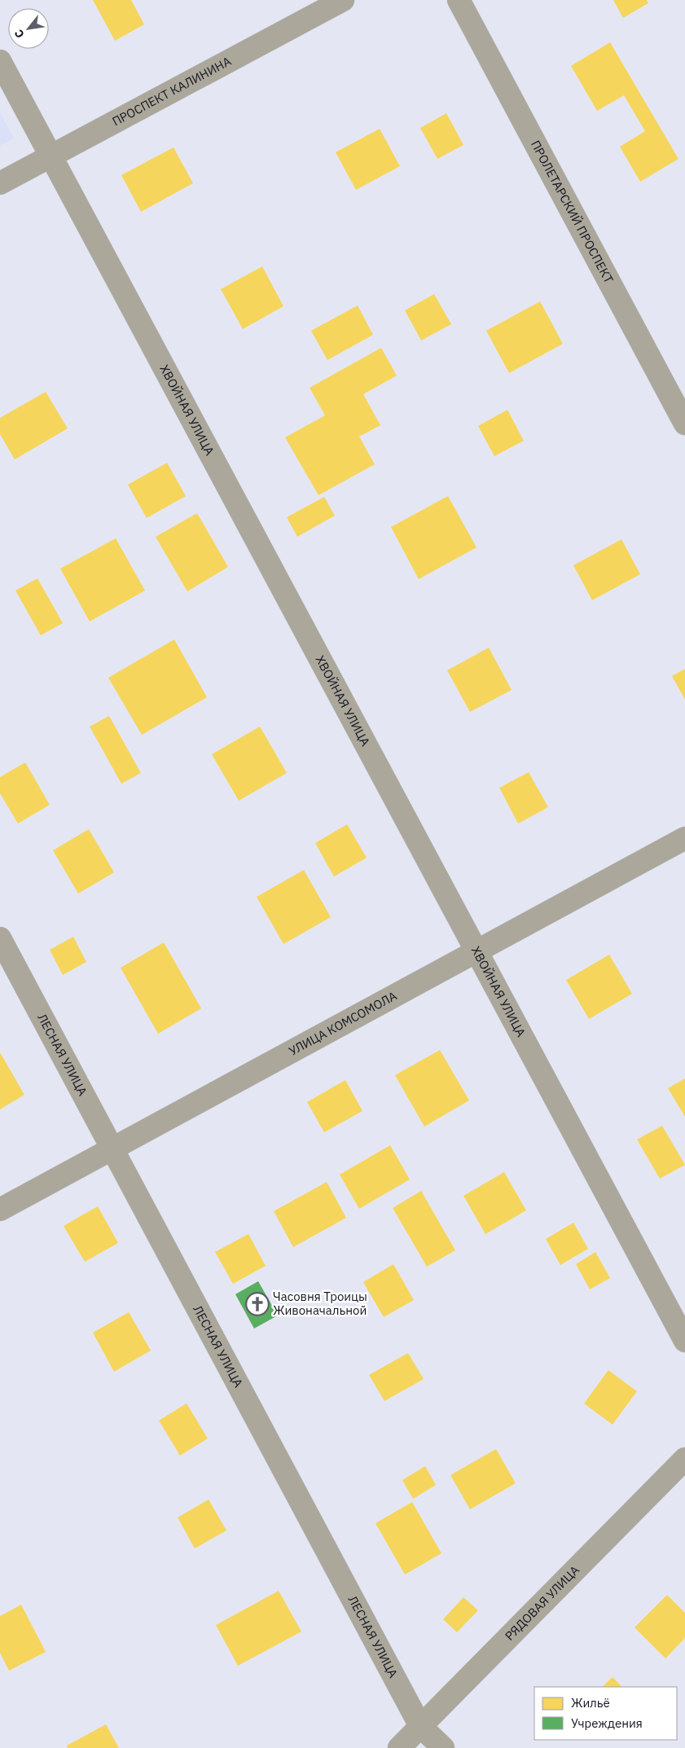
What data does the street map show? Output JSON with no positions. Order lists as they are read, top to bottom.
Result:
{
  "streets": {
    "street": [
      "ПРОСПЕКТ КАЛИНИНА",
      "ПРОЛЕТАРСКИЙ ПРОСПЕКТ",
      "ХВОЙНАЯ УЛИЦА",
      "УЛИЦА КОМСОМОЛА",
      "ЛЕСНАЯ УЛИЦА",
      "РЯДОВАЯ УЛИЦА"
    ]
  },
  "crossings": [
    ["ПРОСПЕКТ КАЛИНИНА", "ХВОЙНАЯ УЛИЦА"],
    ["ХВОЙНАЯ УЛИЦА", "УЛИЦА КОМСОМОЛА"],
    ["УЛИЦА КОМСОМОЛА", "ЛЕСНАЯ УЛИЦА"],
    ["ЛЕСНАЯ УЛИЦА", "РЯДОВАЯ УЛИЦА"]
  ],
  "places": {
    "church": ["Часовня Троицы Живоначальной"]
  },
  "legend": ["Жильё", "Учреждения"],
  "north": "bottom left"
}
